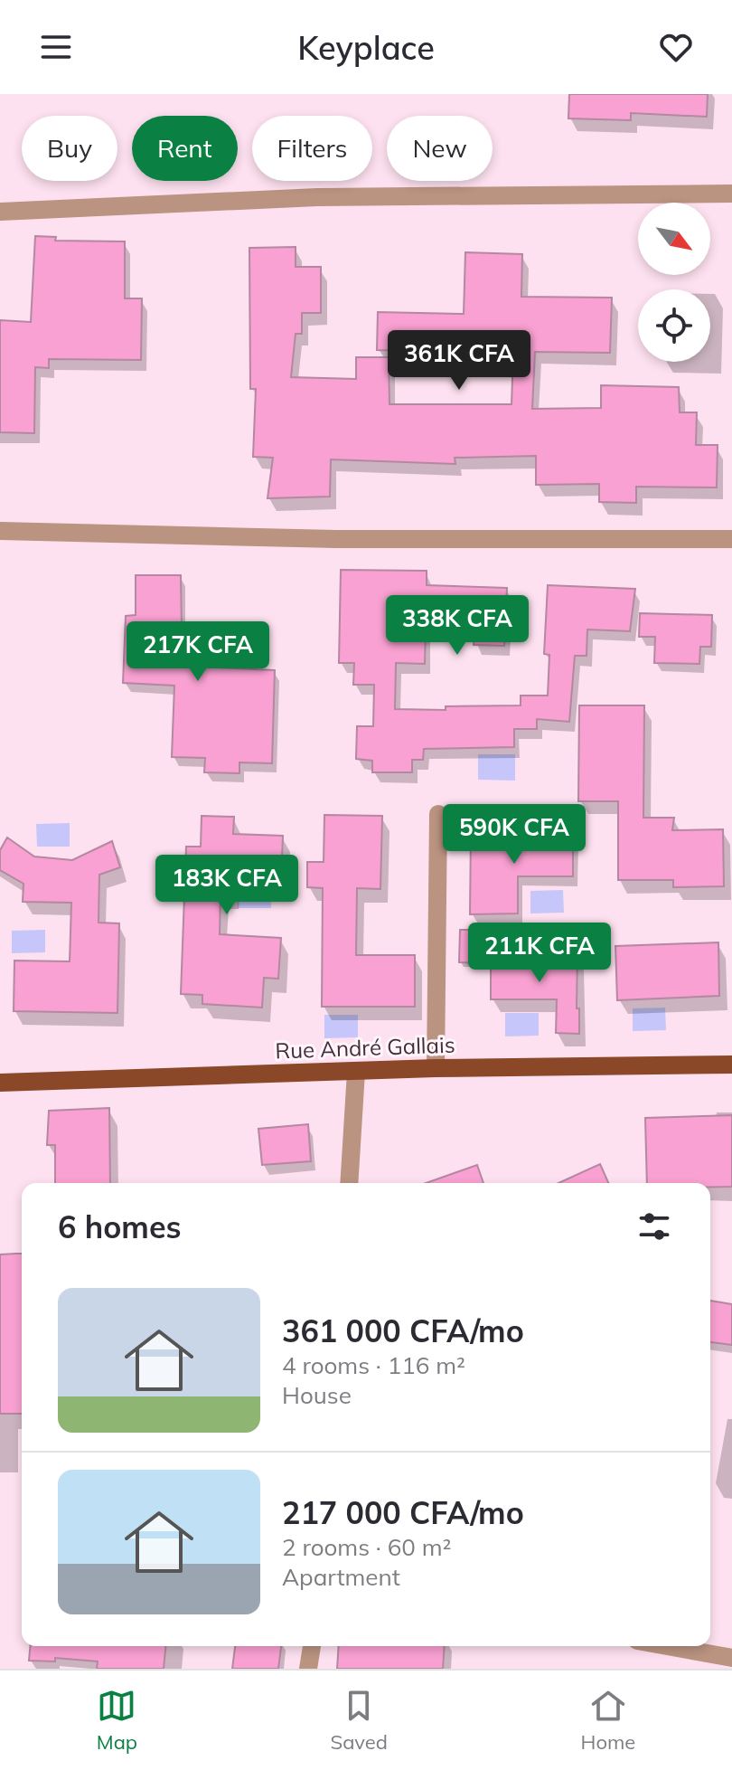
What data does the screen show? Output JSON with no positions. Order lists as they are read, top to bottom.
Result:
{
  "streets": {
    "main road": ["Rue André Gallais"]
  },
  "north": "bottom right",
  "page": {
    "header": "Keyplace",
    "chip": [
      "Buy",
      "Rent",
      "Filters",
      "New"
    ],
    "price": [
      "361K CFA",
      "338K CFA",
      "217K CFA",
      "590K CFA",
      "183K CFA",
      "211K CFA"
    ],
    "heading": "6 homes",
    "list": [
      {
        "name": "361 000 CFA/mo",
        "note": "4 rooms · 116 m² · House"
      },
      {
        "name": "217 000 CFA/mo",
        "note": "2 rooms · 60 m² · Apartment"
      }
    ],
    "tabs": ["Map", "Saved", "Home"]
  }
}
